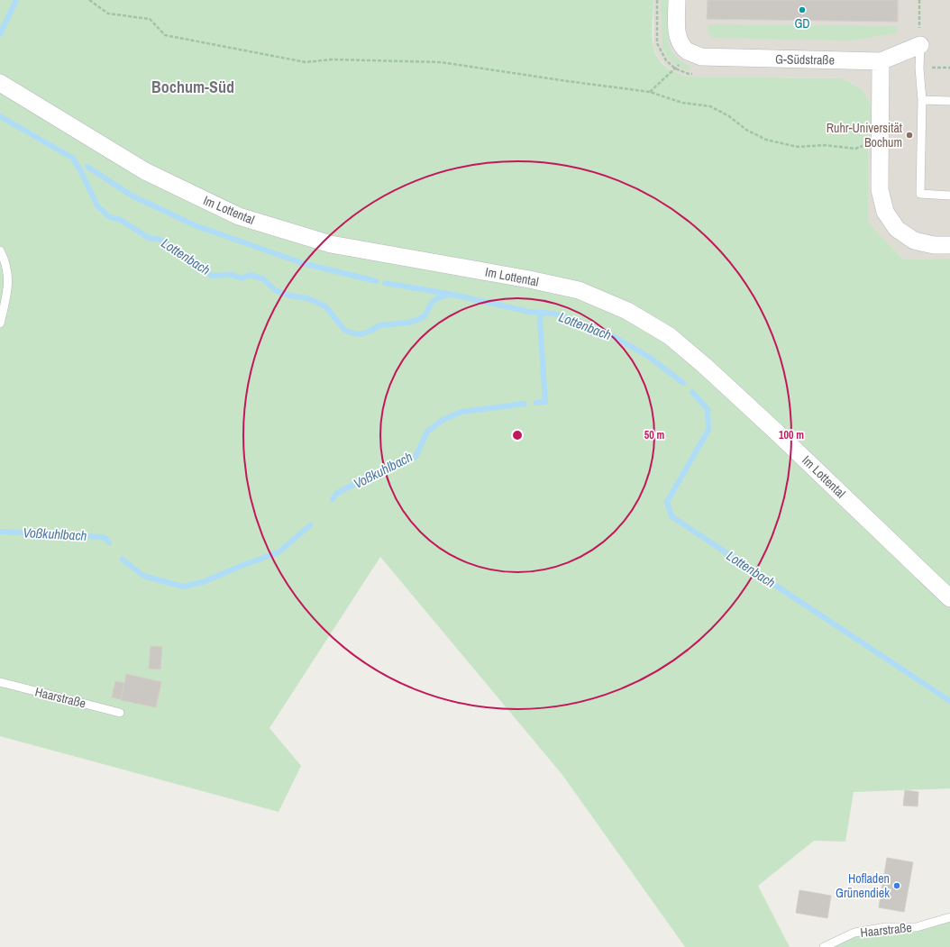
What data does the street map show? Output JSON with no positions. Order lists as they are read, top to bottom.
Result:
{
  "streets": {
    "street": ["G-Südstraße", "Im Lottental"],
    "lane": ["Haarstraße"]
  },
  "districts": ["Bochum-Süd"],
  "water": ["Lottenbach", "Voßkuhlbach"],
  "places": ["GD", "Ruhr-Universität Bochum", "Hofladen Grünendiek"],
  "rings": ["50 m", "100 m"]
}
